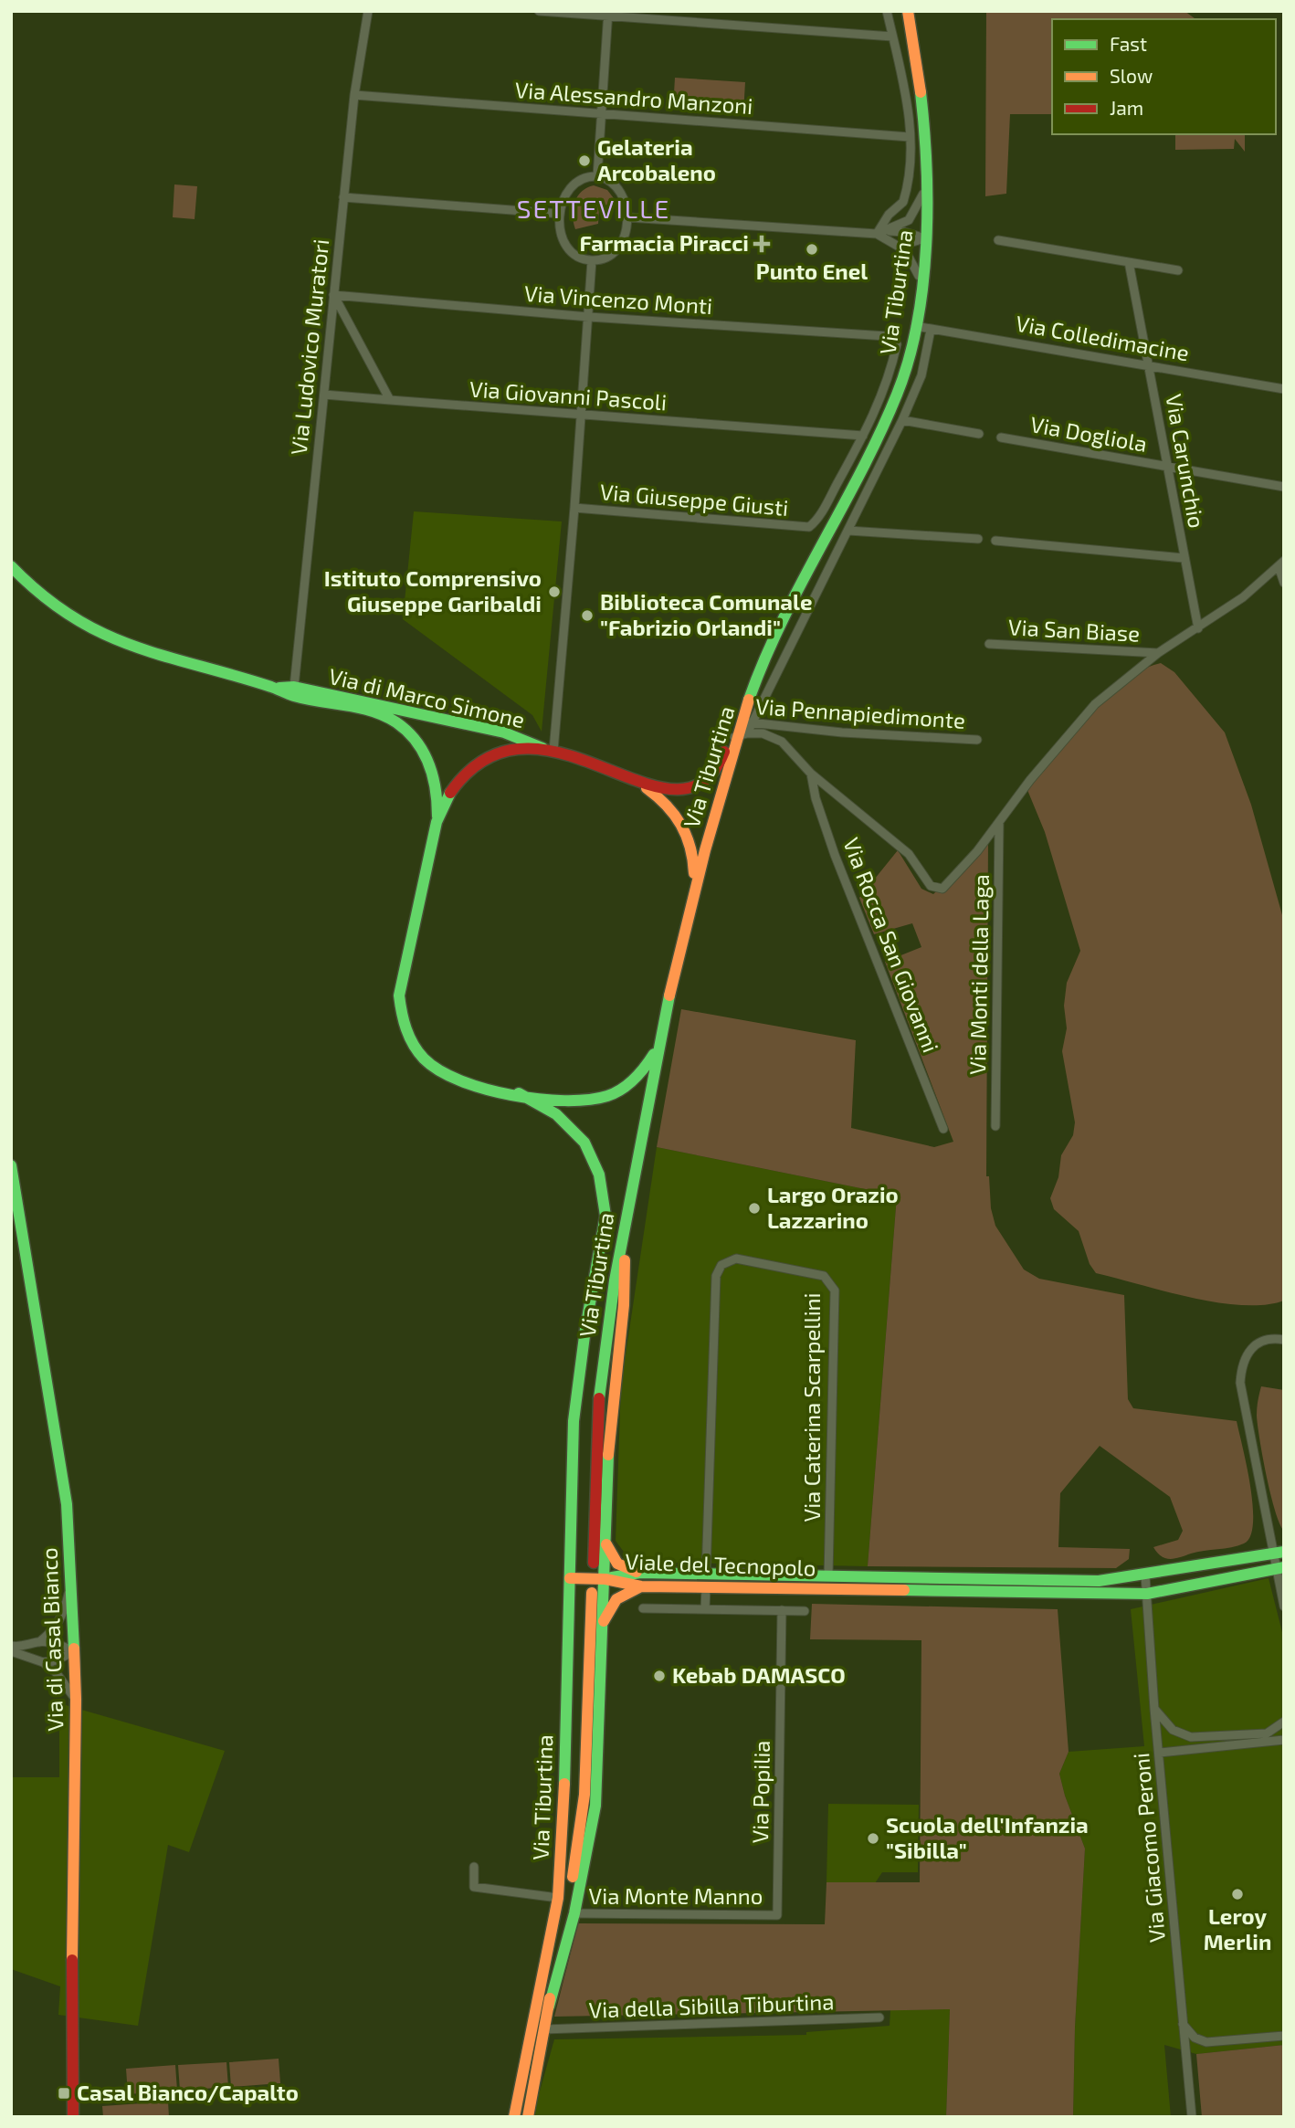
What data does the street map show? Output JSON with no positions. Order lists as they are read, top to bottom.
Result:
{
  "streets": {
    "main road": [
      "Via Tiburtina",
      "Via di Marco Simone",
      "Viale del Tecnopolo",
      "Via di Casal Bianco"
    ],
    "street": [
      "Via Alessandro Manzoni",
      "Via Vincenzo Monti",
      "Via Colledimacine",
      "Via Ludovico Muratori",
      "Via Giovanni Pascoli",
      "Via Dogliola",
      "Via Carunchio",
      "Via Giuseppe Giusti",
      "Via San Biase",
      "Via Pennapiedimonte",
      "Via Rocca San Giovanni",
      "Via Monti della Laga",
      "Via Caterina Scarpellini",
      "Via Popilia",
      "Via Giacomo Peroni",
      "Via Monte Manno",
      "Via della Sibilla Tiburtina"
    ]
  },
  "crossings": [
    ["Via Alessandro Manzoni", "Via Ludovico Muratori"],
    ["Via Tiburtina", "Via Colledimacine"],
    ["Via Tiburtina", "Via di Marco Simone"],
    ["Via Tiburtina", "Via Pennapiedimonte"],
    ["Via Tiburtina", "Via della Sibilla Tiburtina"],
    ["Via Vincenzo Monti", "Via Ludovico Muratori"],
    ["Via Vincenzo Monti", "Via Giovanni Pascoli"],
    ["Via Vincenzo Monti", "Via Giuseppe Giusti"],
    ["Via Colledimacine", "Via Carunchio"],
    ["Via Ludovico Muratori", "Via Giovanni Pascoli"],
    ["Via Ludovico Muratori", "Via di Marco Simone"],
    ["Via Giovanni Pascoli", "Via Giuseppe Giusti"],
    ["Via Dogliola", "Via Carunchio"],
    ["Via Caterina Scarpellini", "Viale del Tecnopolo"],
    ["Viale del Tecnopolo", "Via Giacomo Peroni"],
    ["Via Popilia", "Via Monte Manno"]
  ],
  "districts": ["SETTEVILLE"],
  "places": {
    "other": [
      "Gelateria Arcobaleno",
      "Punto Enel",
      "Istituto Comprensivo Giuseppe Garibaldi",
      "Biblioteca Comunale \"Fabrizio Orlandi\"",
      "Largo Orazio Lazzarino",
      "Kebab DAMASCO",
      "Scuola dell'Infanzia \"Sibilla\"",
      "Leroy Merlin"
    ],
    "health": ["Farmacia Piracci"],
    "transit": ["Casal Bianco/Capalto"]
  },
  "legend": ["Fast", "Slow", "Jam"]
}
